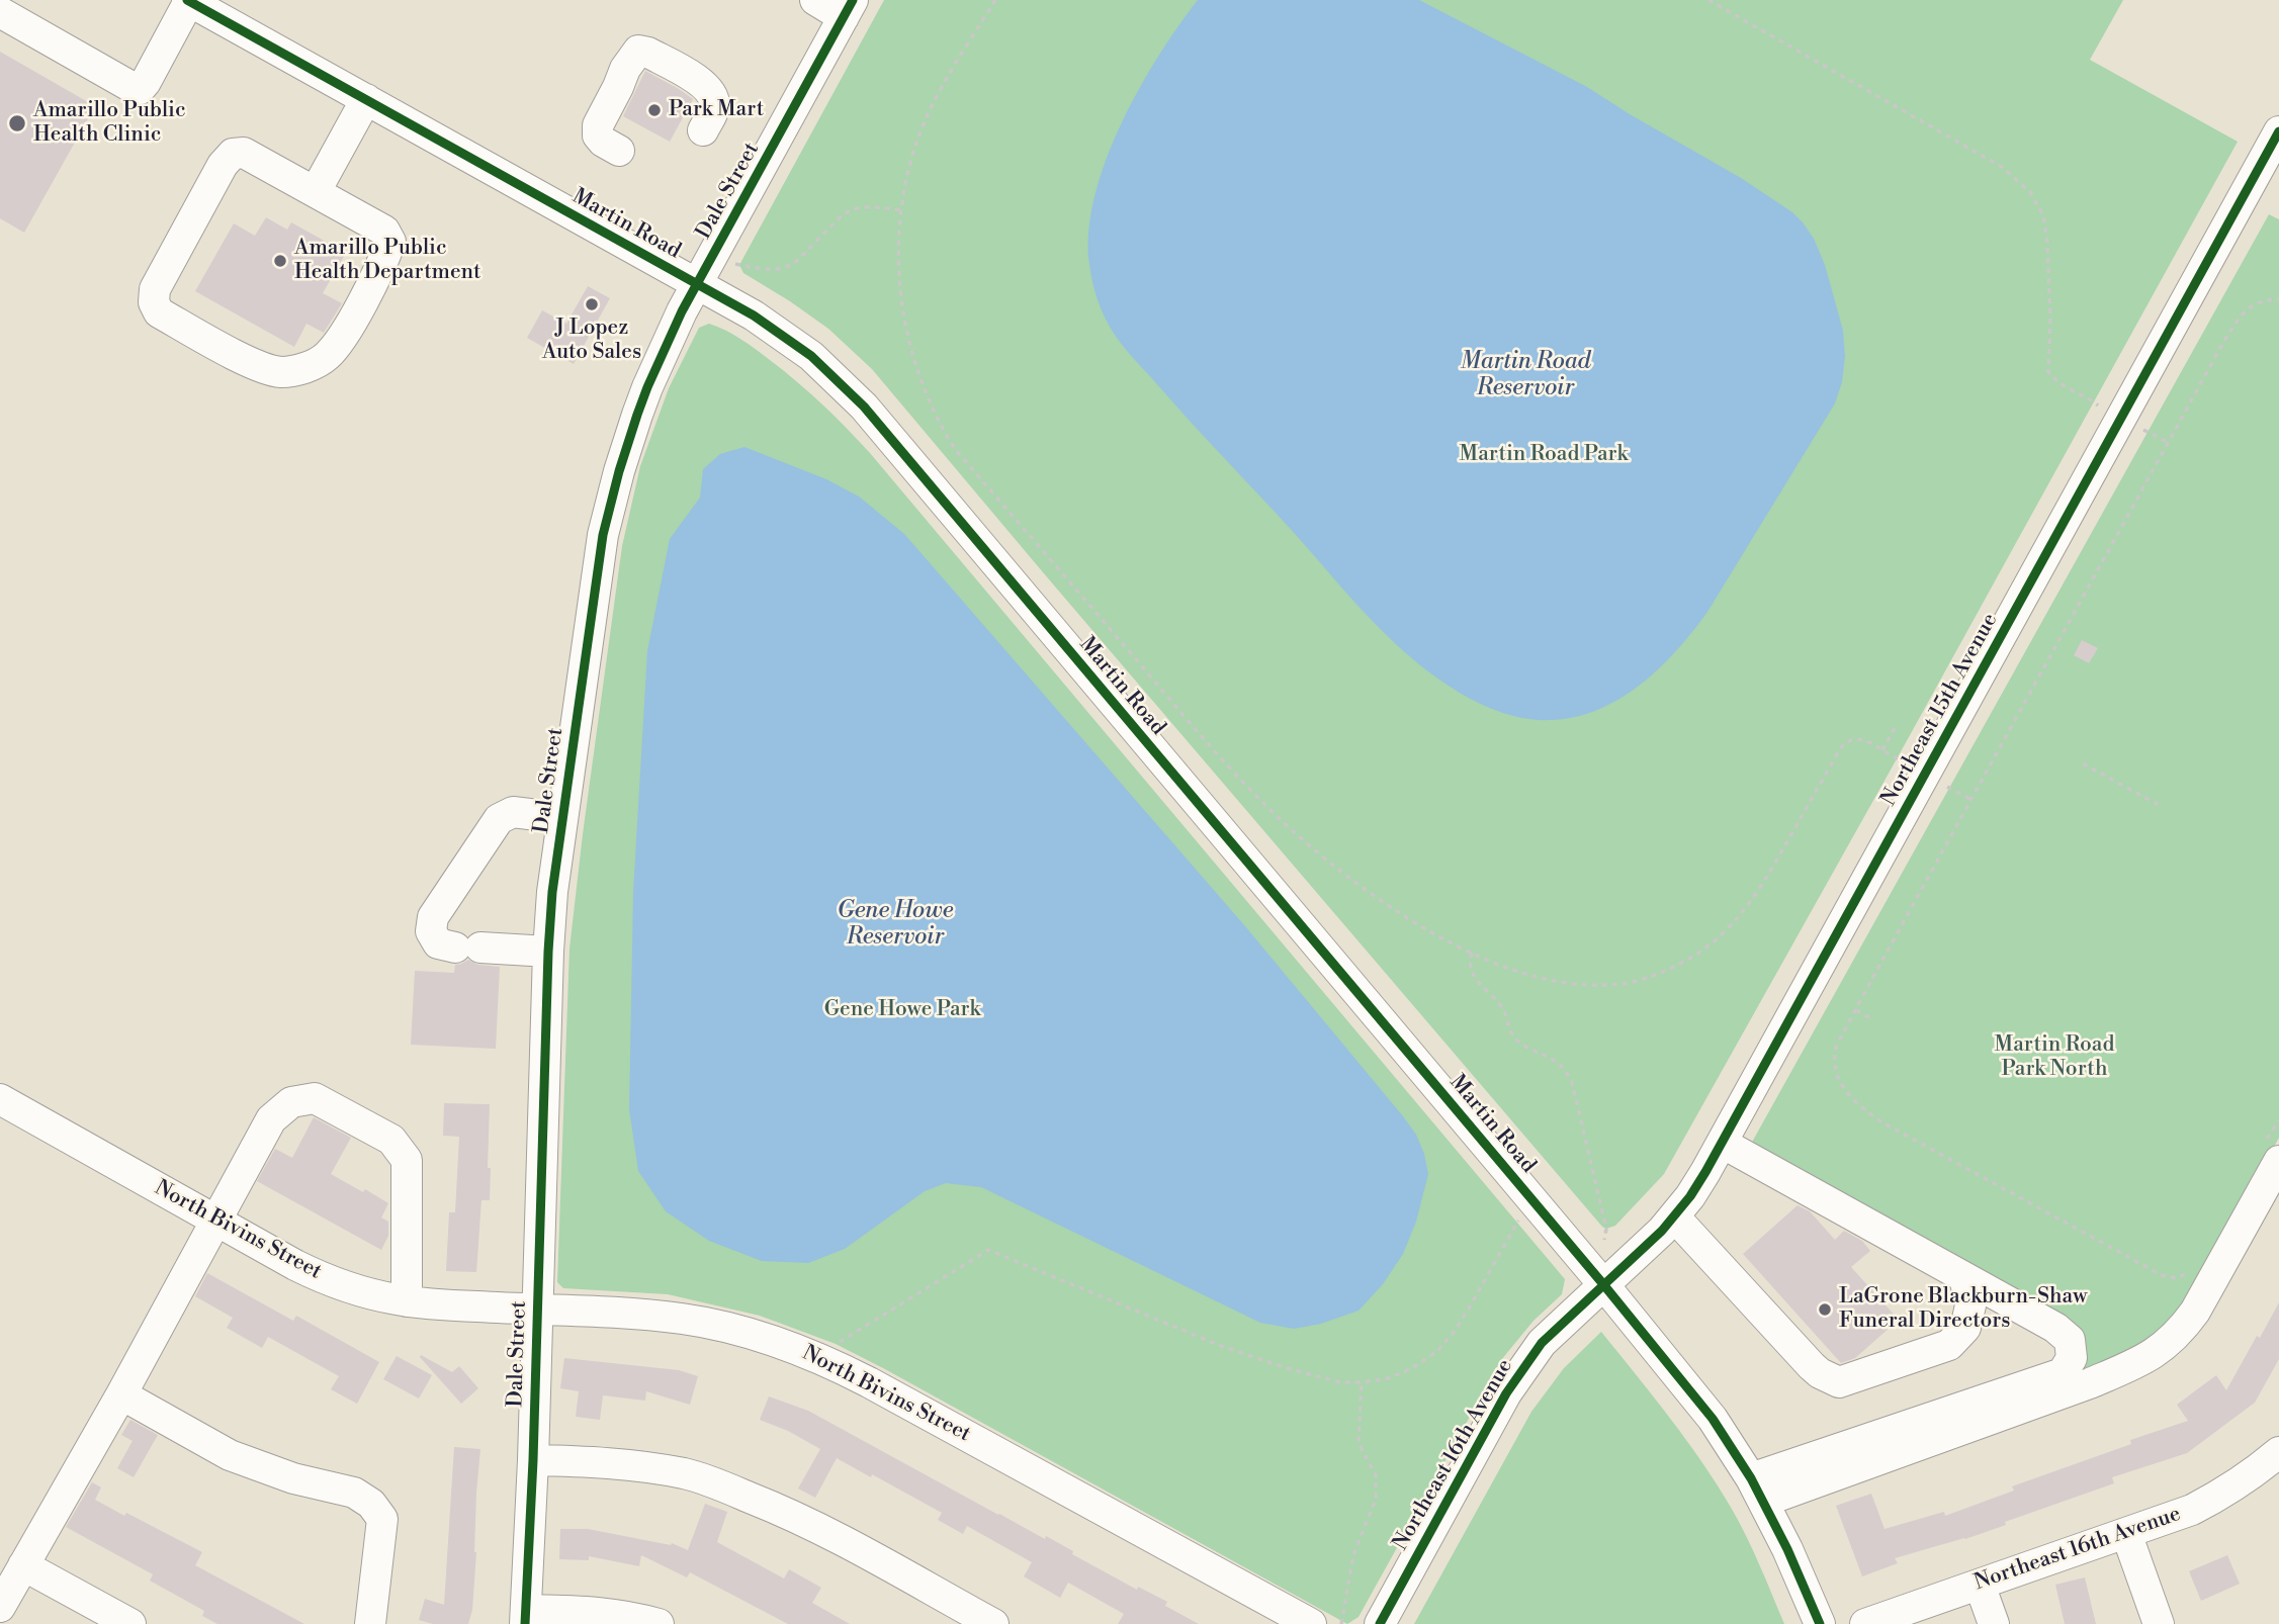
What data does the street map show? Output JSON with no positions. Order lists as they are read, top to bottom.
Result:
{
  "streets": {
    "street": [
      "Dale Street",
      "Martin Road",
      "Northeast 15th Avenue",
      "North Bivins Street",
      "Northeast 16th Avenue"
    ]
  },
  "crossings": [
    ["Dale Street", "Martin Road"],
    ["Dale Street", "North Bivins Street"],
    ["Martin Road", "Northeast 15th Avenue"],
    ["Martin Road", "Northeast 16th Avenue"],
    ["Northeast 15th Avenue", "Northeast 16th Avenue"]
  ],
  "water": ["Martin Road Reservoir", "Gene Howe Reservoir"],
  "parks": ["Martin Road Park", "Gene Howe Park", "Martin Road Park North"],
  "places": [
    "Park Mart",
    "Amarillo Public Health Clinic",
    "Amarillo Public Health Department",
    "J Lopez Auto Sales",
    "LaGrone Blackburn-Shaw Funeral Directors"
  ]
}
